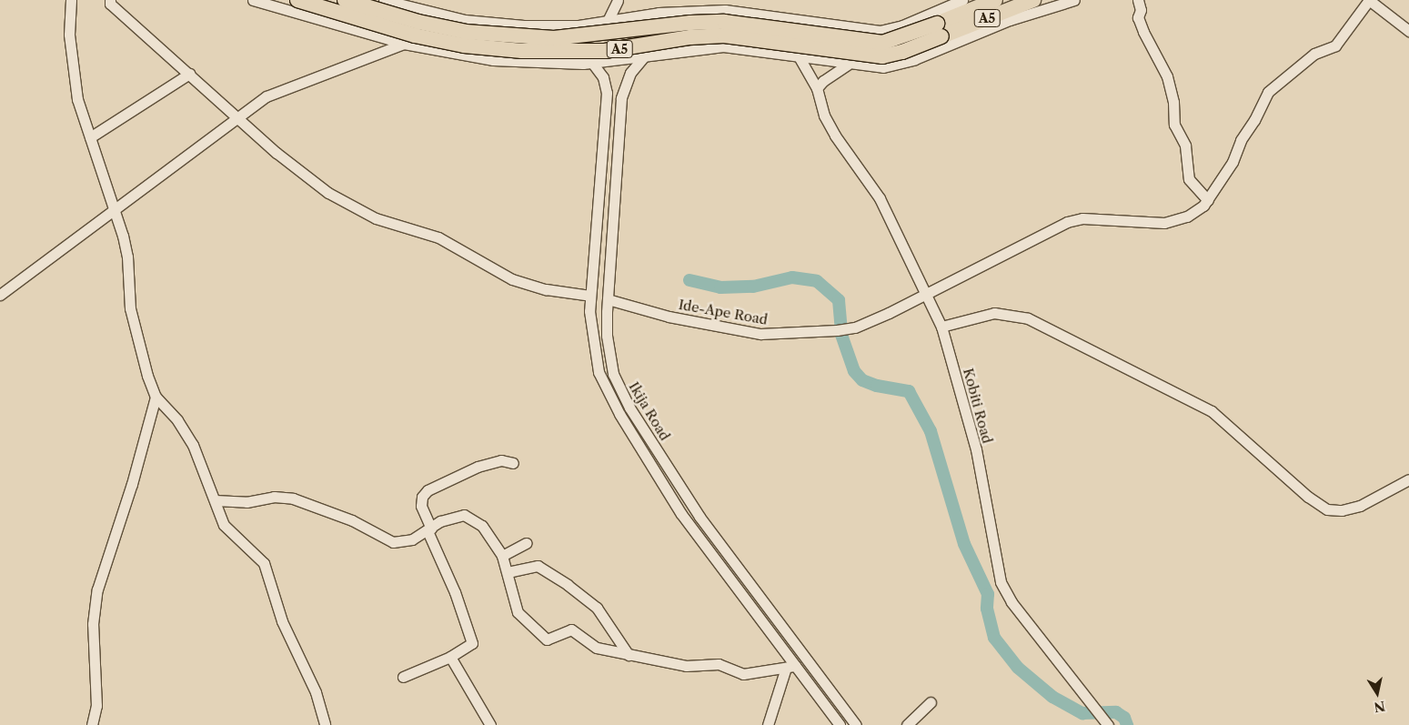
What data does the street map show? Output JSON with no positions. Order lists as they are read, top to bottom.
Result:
{
  "streets": {
    "highway": ["A5"],
    "street": ["Ide-Ape Road", "Kobiti Road", "Ikija Road"]
  },
  "crossings": [
    ["Ide-Ape Road", "Kobiti Road"],
    ["Ide-Ape Road", "Ikija Road"]
  ],
  "north": "bottom"
}
